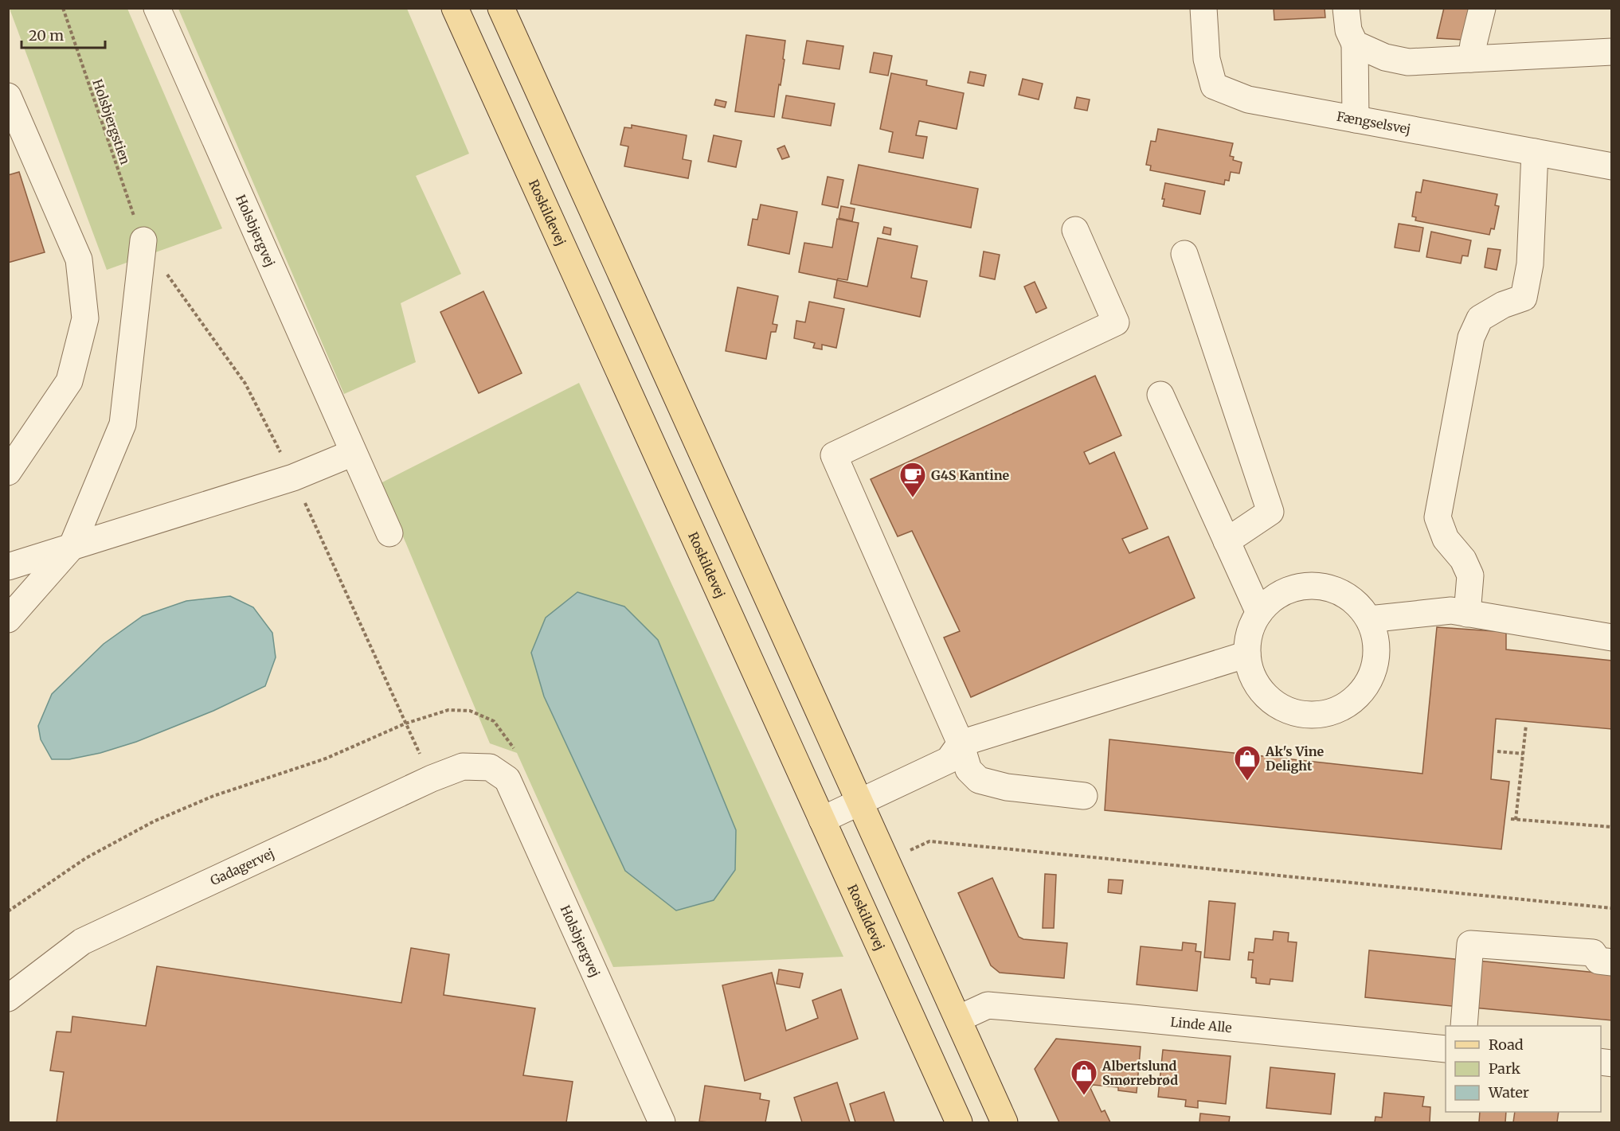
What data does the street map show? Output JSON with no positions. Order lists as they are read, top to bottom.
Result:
{
  "streets": {
    "main road": ["Roskildevej"],
    "street": [
      "Fængselsvej",
      "Holsbjergvej",
      "Gadagervej",
      "Linde Alle"
    ],
    "path": ["Holsbjergstien"]
  },
  "crossings": [
    ["Holsbjergvej", "Gadagervej"]
  ],
  "places": {
    "cafe": ["G4S Kantine"],
    "shop": ["Ak's Vine Delight", "Albertslund Smørrebrød"]
  },
  "legend": ["Road", "Park", "Water"],
  "scale_bar": "20 m"
}
